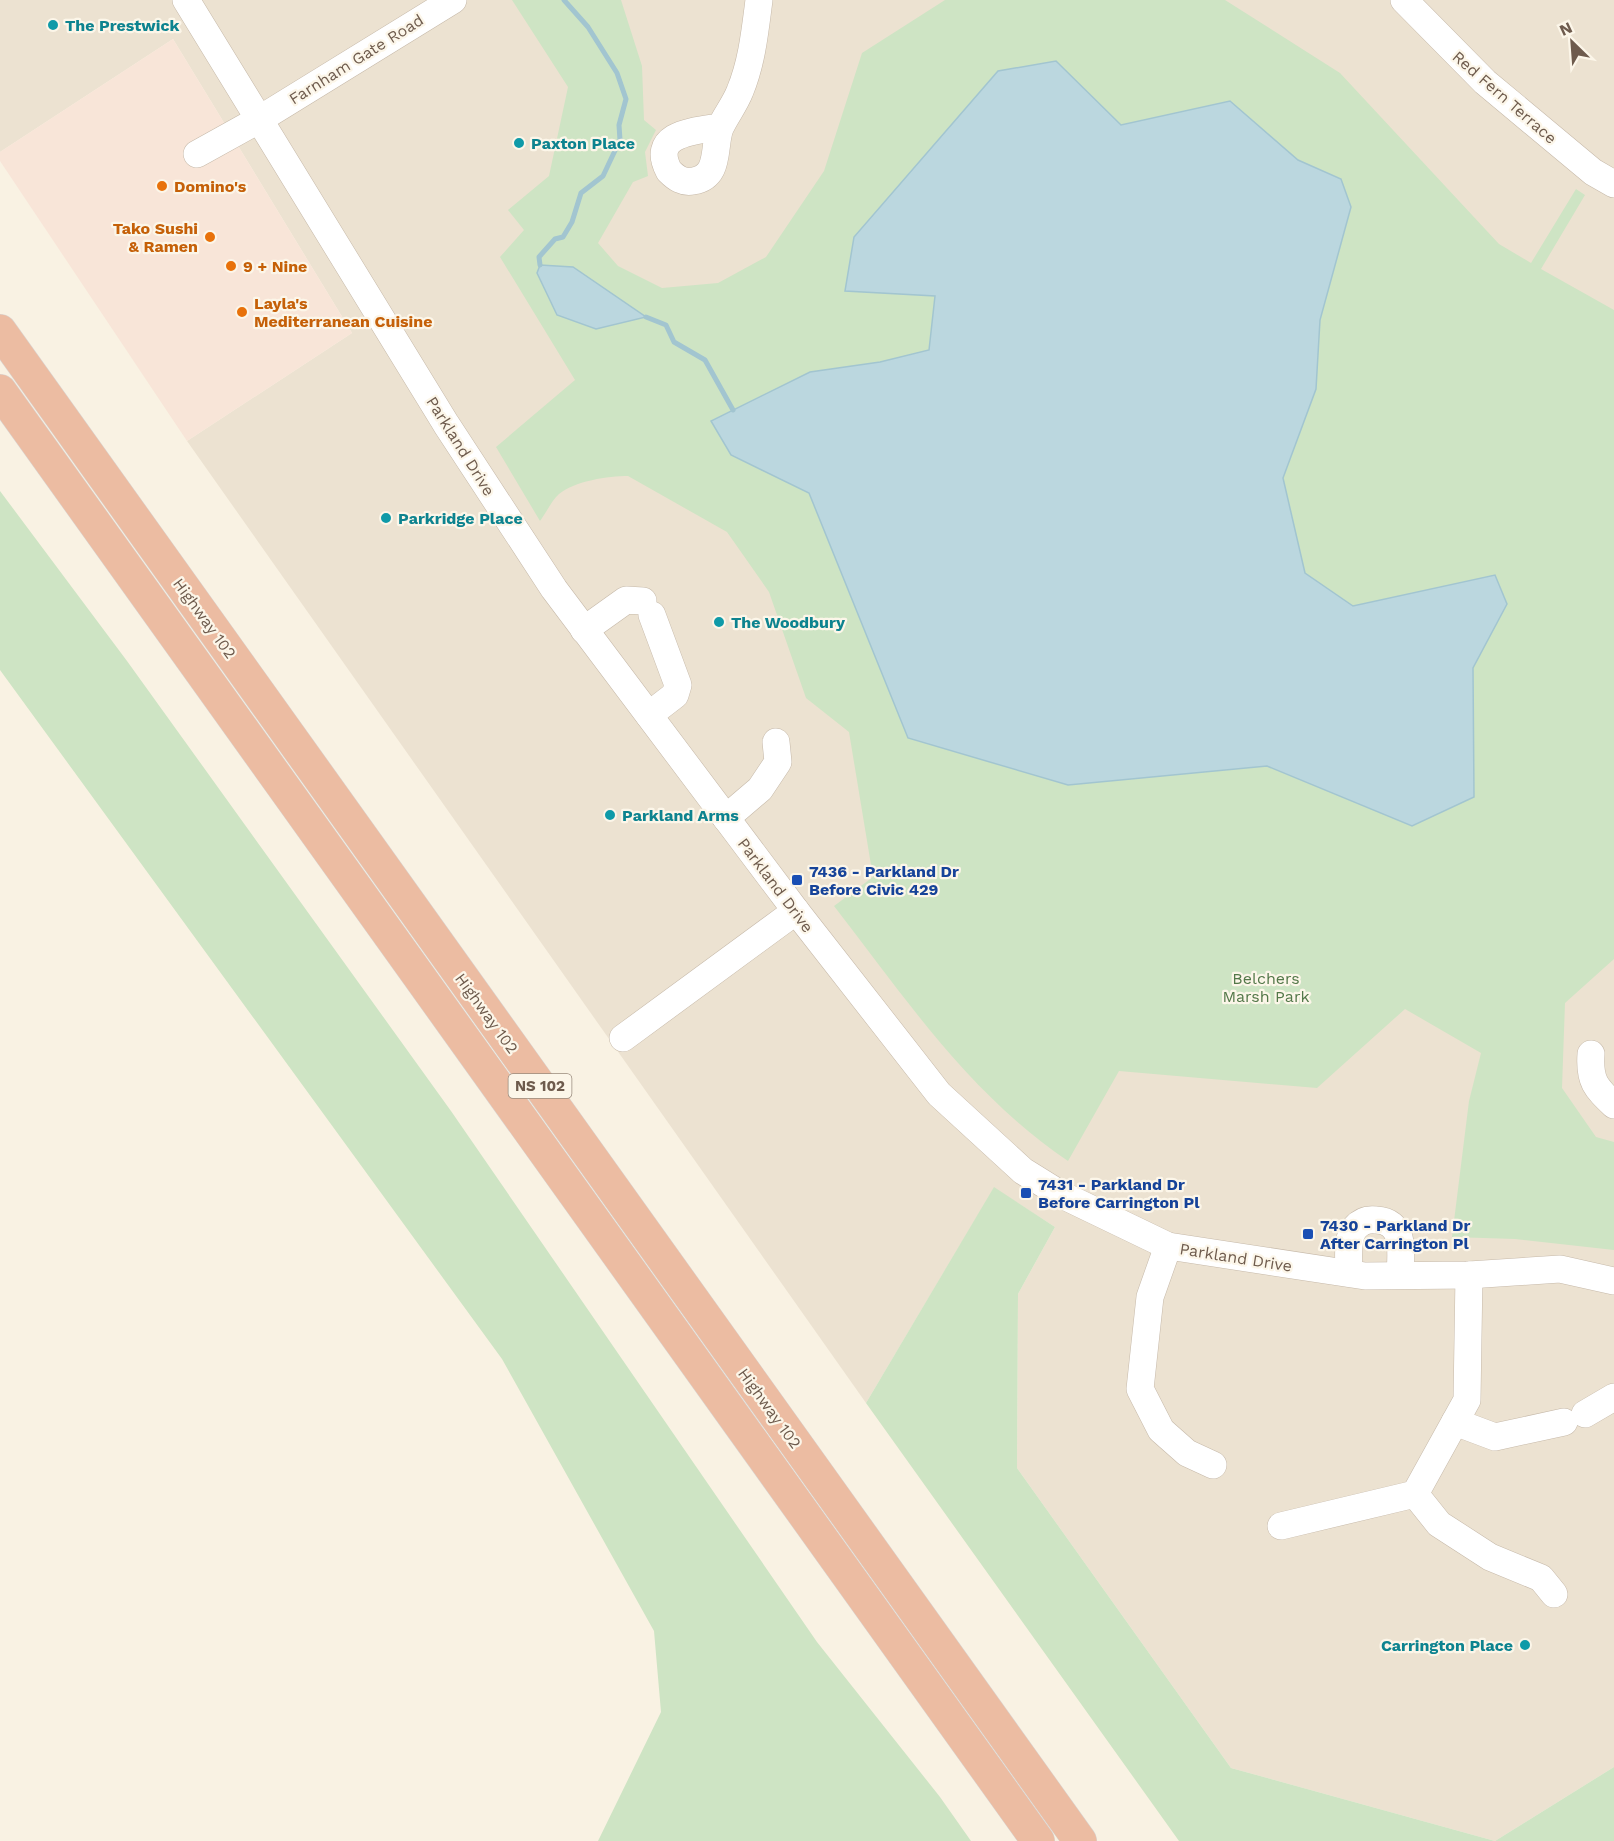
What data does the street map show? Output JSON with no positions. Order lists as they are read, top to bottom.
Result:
{
  "streets": {
    "highway": ["Highway 102", "NS 102"],
    "street": ["Farnham Gate Road", "Red Fern Terrace", "Parkland Drive"]
  },
  "crossings": [
    ["Farnham Gate Road", "Parkland Drive"]
  ],
  "parks": ["Belchers Marsh Park"],
  "places": {
    "other": [
      "The Prestwick",
      "Paxton Place",
      "Domino's",
      "Tako Sushi & Ramen",
      "9 + Nine",
      "Layla's Mediterranean Cuisine",
      "Parkridge Place",
      "The Woodbury",
      "Parkland Arms",
      "Carrington Place"
    ],
    "transit": ["7436 - Parkland Dr Before Civic 429", "7431 - Parkland Dr Before Carrington Pl", "7430 - Parkland Dr After Carrington Pl"]
  },
  "north": "top left"
}
